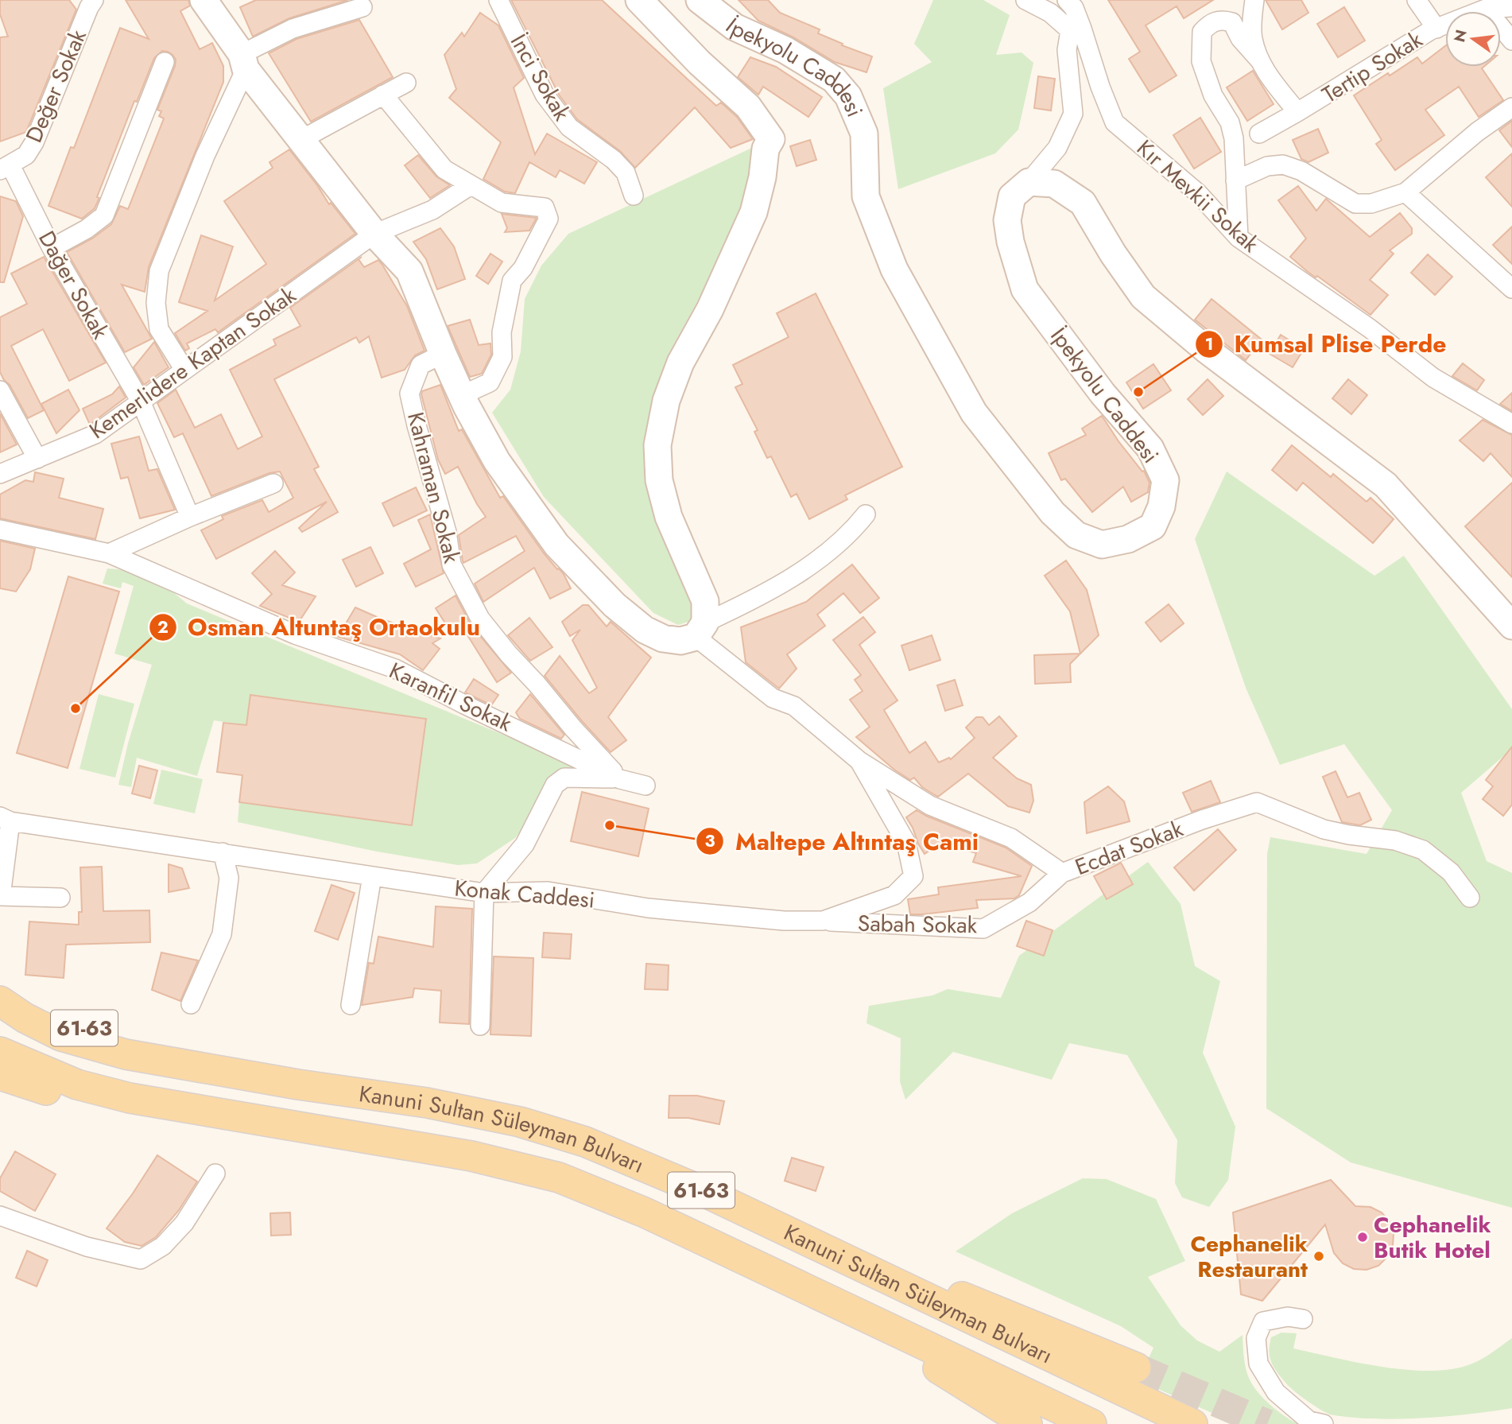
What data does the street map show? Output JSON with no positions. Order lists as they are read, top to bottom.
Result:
{
  "streets": {
    "main road": ["61-63", "Kanuni Sultan Süleyman Bulvarı"],
    "street": [
      "Tertip Sokak",
      "İpekyolu Caddesi",
      "İnci Sokak",
      "Değer Sokak",
      "Kır Mevkii Sokak",
      "Dağer Sokak",
      "Kemerlidere Kaptan Sokak",
      "Kahraman Sokak",
      "Karanfil Sokak",
      "Ecdat Sokak",
      "Konak Caddesi",
      "Sabah Sokak"
    ]
  },
  "crossings": [
    ["Tertip Sokak", "Kır Mevkii Sokak"],
    ["Değer Sokak", "Dağer Sokak"],
    ["Dağer Sokak", "Kemerlidere Kaptan Sokak"],
    ["Kahraman Sokak", "Karanfil Sokak"],
    ["Ecdat Sokak", "Konak Caddesi"],
    ["Ecdat Sokak", "Sabah Sokak"],
    ["Konak Caddesi", "Sabah Sokak"],
    ["61-63", "Kanuni Sultan Süleyman Bulvarı"]
  ],
  "places": [
    "Kumsal Plise Perde",
    "Osman Altuntaş Ortaokulu",
    "Maltepe Altıntaş Cami",
    "Cephanelik Butik Hotel",
    "Cephanelik Restaurant"
  ],
  "north": "left"
}
